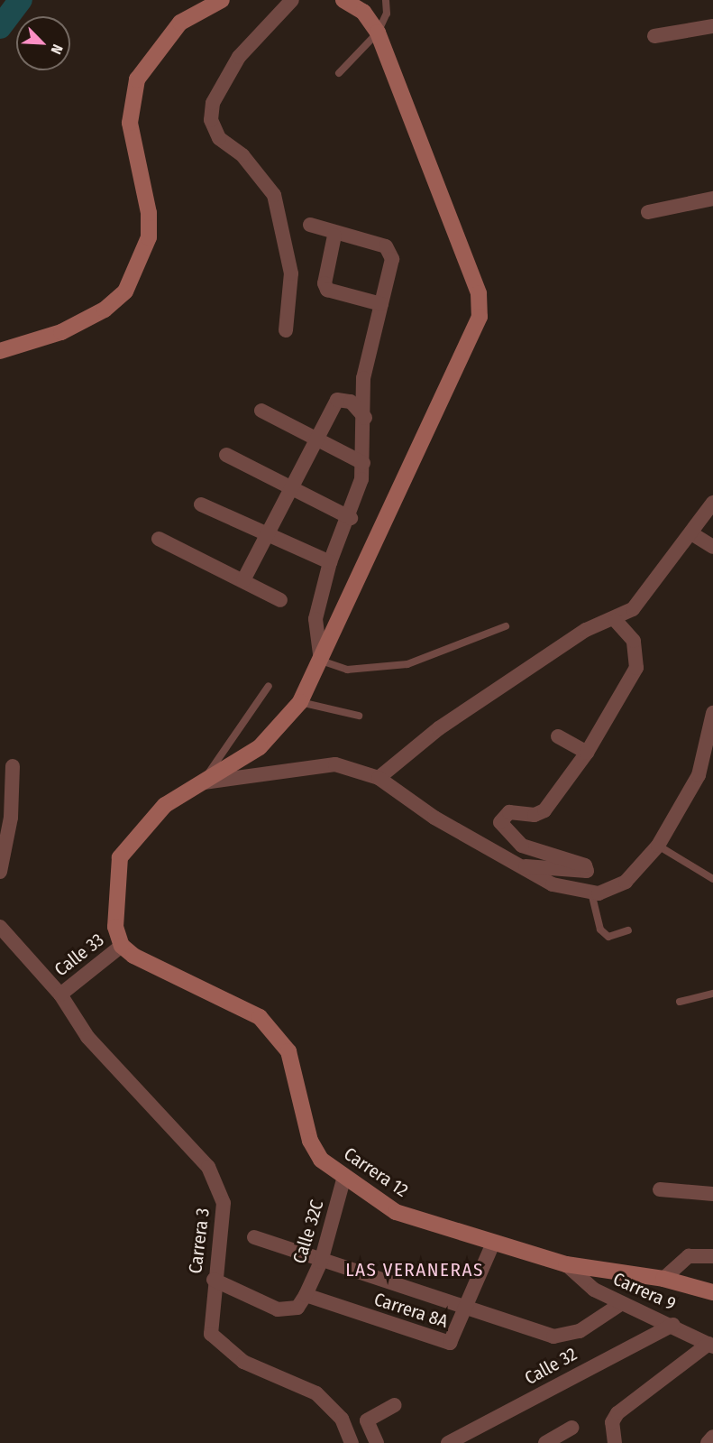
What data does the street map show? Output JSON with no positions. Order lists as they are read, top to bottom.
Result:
{
  "streets": {
    "street": [
      "Calle 33",
      "Carrera 12",
      "Calle 32C",
      "Carrera 3",
      "Carrera 9",
      "Carrera 8A",
      "Calle 32"
    ]
  },
  "crossings": [
    ["Calle 33", "Carrera 12"],
    ["Calle 33", "Carrera 3"],
    ["Carrera 12", "Calle 32C"],
    ["Carrera 12", "Carrera 9"],
    ["Calle 32C", "Carrera 8A"],
    ["Carrera 9", "Calle 32"]
  ],
  "districts": ["LAS VERANERAS"],
  "north": "bottom right"
}
